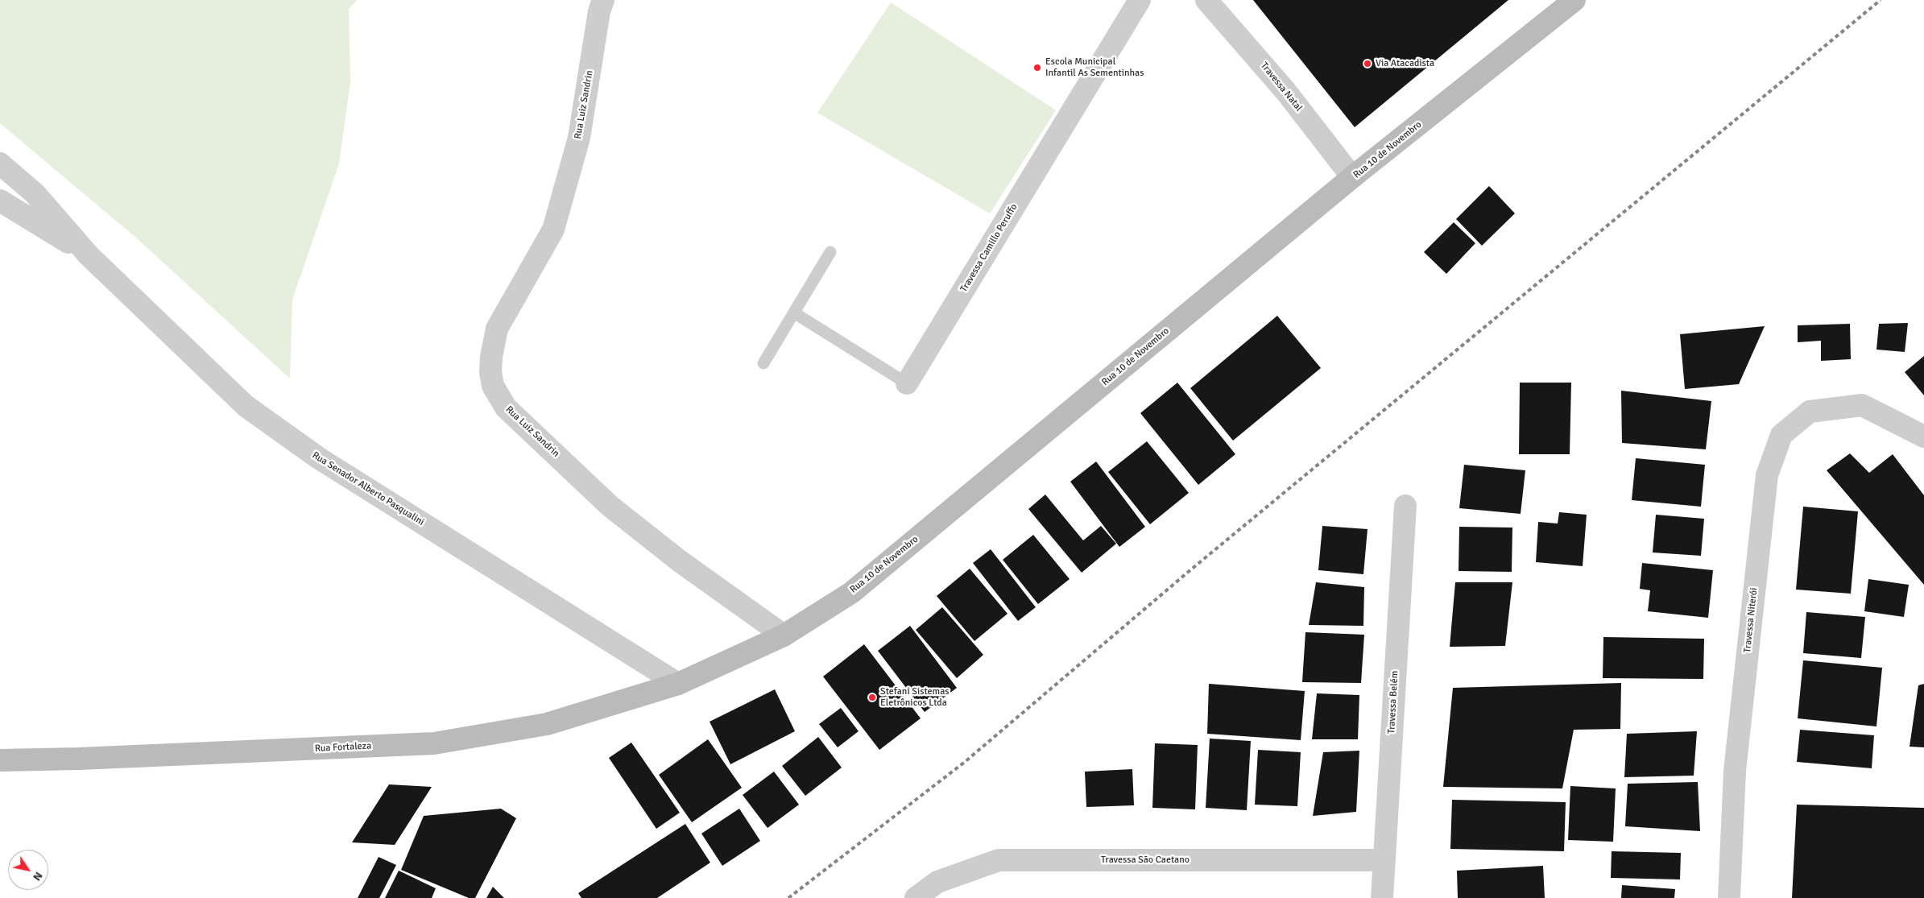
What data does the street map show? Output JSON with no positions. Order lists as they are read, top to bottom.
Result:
{
  "streets": {
    "main road": ["Rua 10 de Novembro", "Rua Fortaleza"],
    "street": [
      "Travessa Natal",
      "Rua Luiz Sandrin",
      "Travessa Camillo Peruffo",
      "Rua Senador Alberto Pasqualini",
      "Travessa Niterói",
      "Travessa Belém",
      "Travessa São Caetano"
    ]
  },
  "crossings": [
    ["Travessa Natal", "Rua 10 de Novembro"],
    ["Rua Luiz Sandrin", "Rua 10 de Novembro"],
    ["Rua 10 de Novembro", "Rua Senador Alberto Pasqualini"],
    ["Rua 10 de Novembro", "Rua Fortaleza"],
    ["Rua Senador Alberto Pasqualini", "Rua Fortaleza"],
    ["Travessa Belém", "Travessa São Caetano"]
  ],
  "places": ["Via Atacadista", "Escola Municipal Infantil As Sementinhas", "Stefani Sistemas Eletrônicos Ltda"],
  "north": "bottom right"
}
